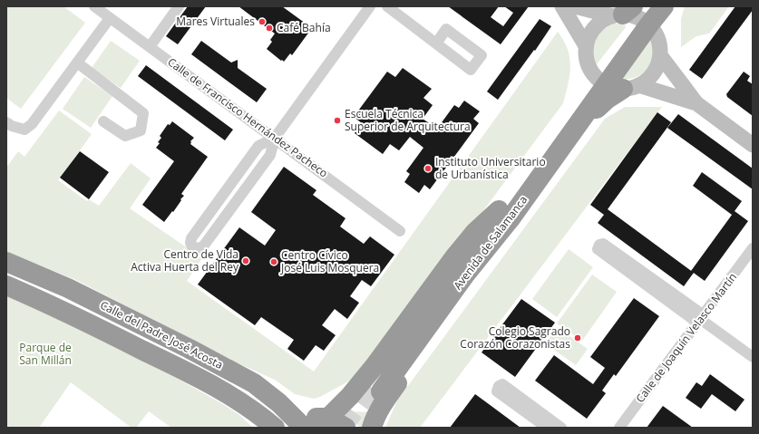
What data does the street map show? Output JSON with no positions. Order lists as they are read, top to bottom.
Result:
{
  "streets": {
    "highway": ["Avenida de Salamanca", "Calle del Padre José Acosta"],
    "street": ["Calle de Francisco Hernández Pacheco", "Calle de Joaquín Velasco Martín"]
  },
  "parks": ["Parque de San Millán"],
  "places": [
    "Mares Virtuales",
    "Café Bahía",
    "Escuela Técnica Superior de Arquitectura",
    "Instituto Universitario de Urbanística",
    "Centro de Vida Activa Huerta del Rey",
    "Centro Cívico José Luis Mosquera",
    "Colegio Sagrado Corazón Corazonistas"
  ]
}
